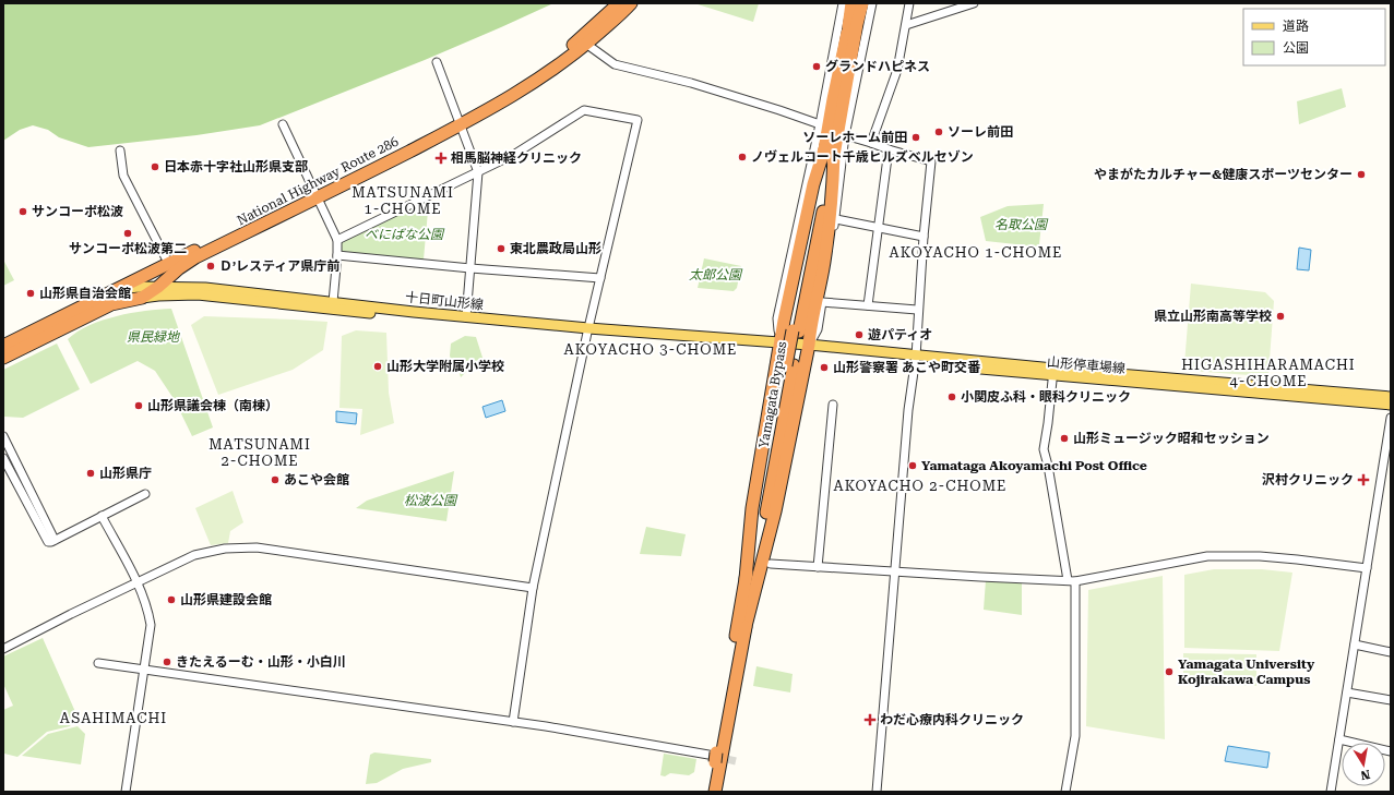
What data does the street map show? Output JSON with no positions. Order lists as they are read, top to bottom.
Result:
{
  "streets": {
    "highway": ["National Highway Route 286", "Yamagata Bypass"],
    "main road": ["十日町山形線", "山形停車場線"]
  },
  "crossings": [
    ["National Highway Route 286", "十日町山形線"],
    ["十日町山形線", "山形停車場線"]
  ],
  "districts": [
    "MATSUNAMI 1-CHOME",
    "AKOYACHO 1-CHOME",
    "AKOYACHO 3-CHOME",
    "HIGASHIHARAMACHI 4-CHOME",
    "MATSUNAMI 2-CHOME",
    "AKOYACHO 2-CHOME",
    "ASAHIMACHI"
  ],
  "parks": [
    "名取公園",
    "べにばな公園",
    "太郎公園",
    "県民緑地",
    "松波公園"
  ],
  "places": {
    "other": [
      "グランドハピネス",
      "ソーレ前田",
      "ソーレホーム前田",
      "ノヴェルコート千歳ヒルズベルセゾン",
      "日本赤十字社山形県支部",
      "やまがたカルチャー&健康スポーツセンター",
      "サンコーポ松波",
      "サンコーポ松波第二",
      "東北農政局山形",
      "Ｄ’レスティア県庁前",
      "山形県自治会館",
      "県立山形南高等学校",
      "遊パティオ",
      "山形大学附属小学校",
      "山形警察署 あこや町交番",
      "小関皮ふ科・眼科クリニック",
      "山形県議会棟（南棟）",
      "山形ミュージック昭和セッション",
      "Yamataga Akoyamachi Post Office",
      "山形県庁",
      "あこや会館",
      "山形県建設会館",
      "きたえるーむ・山形・小白川",
      "Yamagata University Kojirakawa Campus"
    ],
    "health": ["相馬脳神経クリニック", "沢村クリニック", "わだ心療内科クリニック"]
  },
  "legend": ["道路", "公園"],
  "north": "bottom"
}
